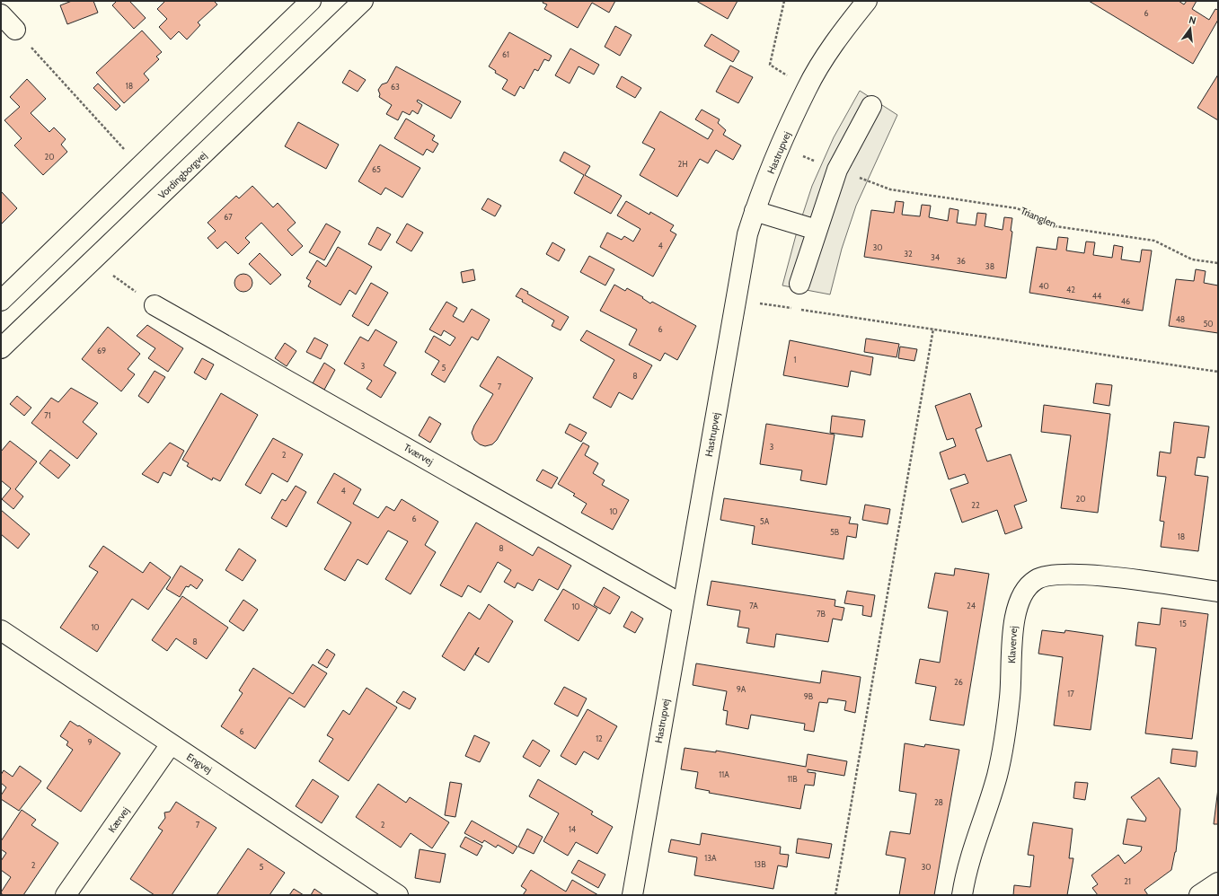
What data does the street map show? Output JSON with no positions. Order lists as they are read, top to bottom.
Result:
{
  "streets": {
    "street": [
      "Hastrupvej",
      "Vordingborgvej",
      "Tværvej",
      "Klavervej",
      "Engvej",
      "Kærvej"
    ],
    "path": ["Trianglen"]
  },
  "crossings": [
    ["Hastrupvej", "Trianglen"],
    ["Hastrupvej", "Tværvej"],
    ["Engvej", "Kærvej"]
  ],
  "house_numbers": [
    "6",
    "61",
    "18",
    "63",
    "20",
    "2H",
    "65",
    "67",
    "4",
    "30",
    "32",
    "34",
    "36",
    "38",
    "40",
    "42",
    "44",
    "46",
    "48",
    "50",
    "6",
    "69",
    "1",
    "3",
    "5",
    "8",
    "7",
    "71",
    "3",
    "2",
    "4",
    "20",
    "22",
    "10",
    "6",
    "5A",
    "5B",
    "18",
    "8",
    "7A",
    "24",
    "10",
    "7B",
    "15",
    "10",
    "8",
    "26",
    "9A",
    "17",
    "9B",
    "6",
    "12",
    "9",
    "11A",
    "11B",
    "28",
    "7",
    "2",
    "14",
    "13A",
    "13B",
    "2",
    "5",
    "30",
    "21"
  ],
  "north": "top"
}
